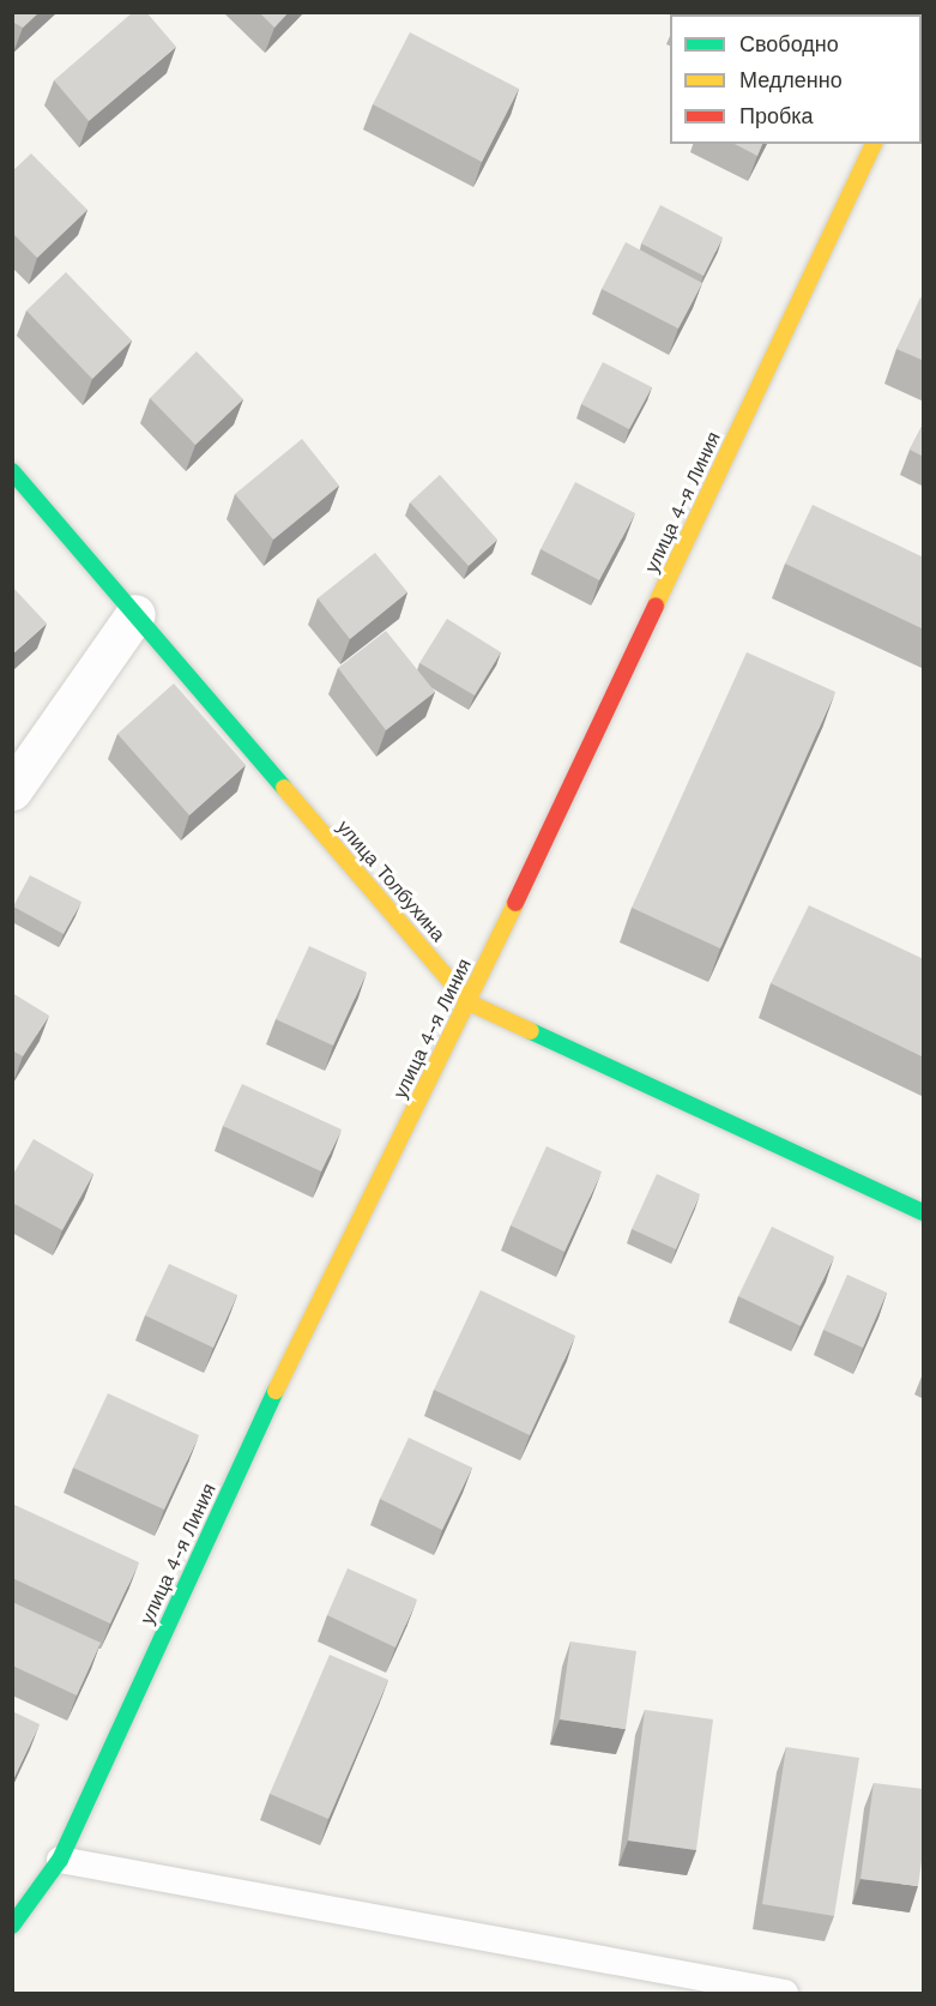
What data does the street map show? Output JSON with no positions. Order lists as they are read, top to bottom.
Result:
{
  "streets": {
    "street": ["улица 4-я Линия", "улица Толбухина"]
  },
  "crossings": [
    ["улица 4-я Линия", "улица Толбухина"]
  ],
  "legend": ["Свободно", "Медленно", "Пробка"]
}
